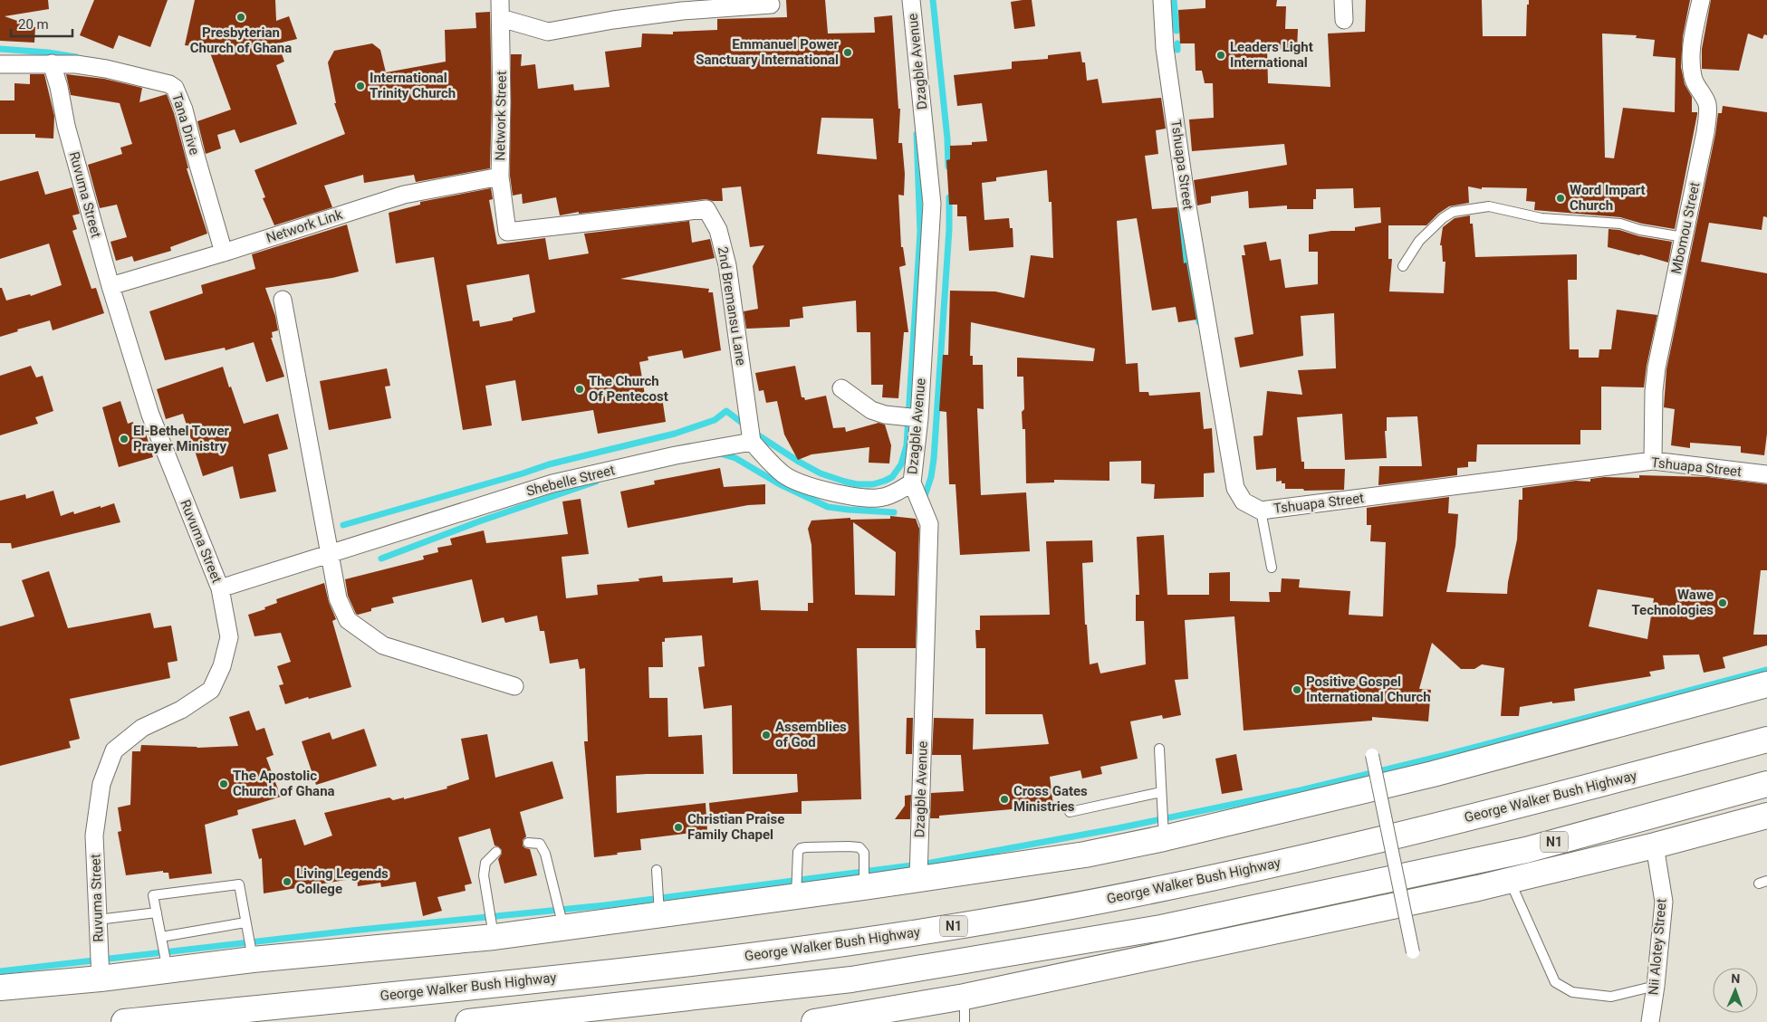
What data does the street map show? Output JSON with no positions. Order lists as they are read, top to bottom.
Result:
{
  "streets": {
    "highway": ["George Walker Bush Highway", "N1"],
    "street": [
      "Dzagble Avenue",
      "Network Street",
      "Tana Drive",
      "Tshuapa Street",
      "Ruvuma Street",
      "Network Link",
      "Mbomou Street",
      "2nd Bremansu Lane",
      "Shebelle Street",
      "Nii Alotey Street"
    ]
  },
  "crossings": [
    ["Network Street", "Network Link"],
    ["Network Street", "2nd Bremansu Lane"],
    ["Tana Drive", "Ruvuma Street"],
    ["Tana Drive", "Network Link"],
    ["Tshuapa Street", "Mbomou Street"],
    ["Ruvuma Street", "Network Link"],
    ["Ruvuma Street", "Shebelle Street"],
    ["2nd Bremansu Lane", "Shebelle Street"]
  ],
  "places": [
    "Presbyterian Church of Ghana",
    "Emmanuel Power Sanctuary International",
    "Leaders Light International",
    "International Trinity Church",
    "Word Impart Church",
    "The Church Of Pentecost",
    "El-Bethel Tower Prayer Ministry",
    "Wawe Technologies",
    "Positive Gospel International Church",
    "Assemblies of God",
    "The Apostolic Church of Ghana",
    "Cross Gates Ministries",
    "Christian Praise Family Chapel",
    "Living Legends College"
  ],
  "scale_bar": "20 m",
  "north": "top"
}
